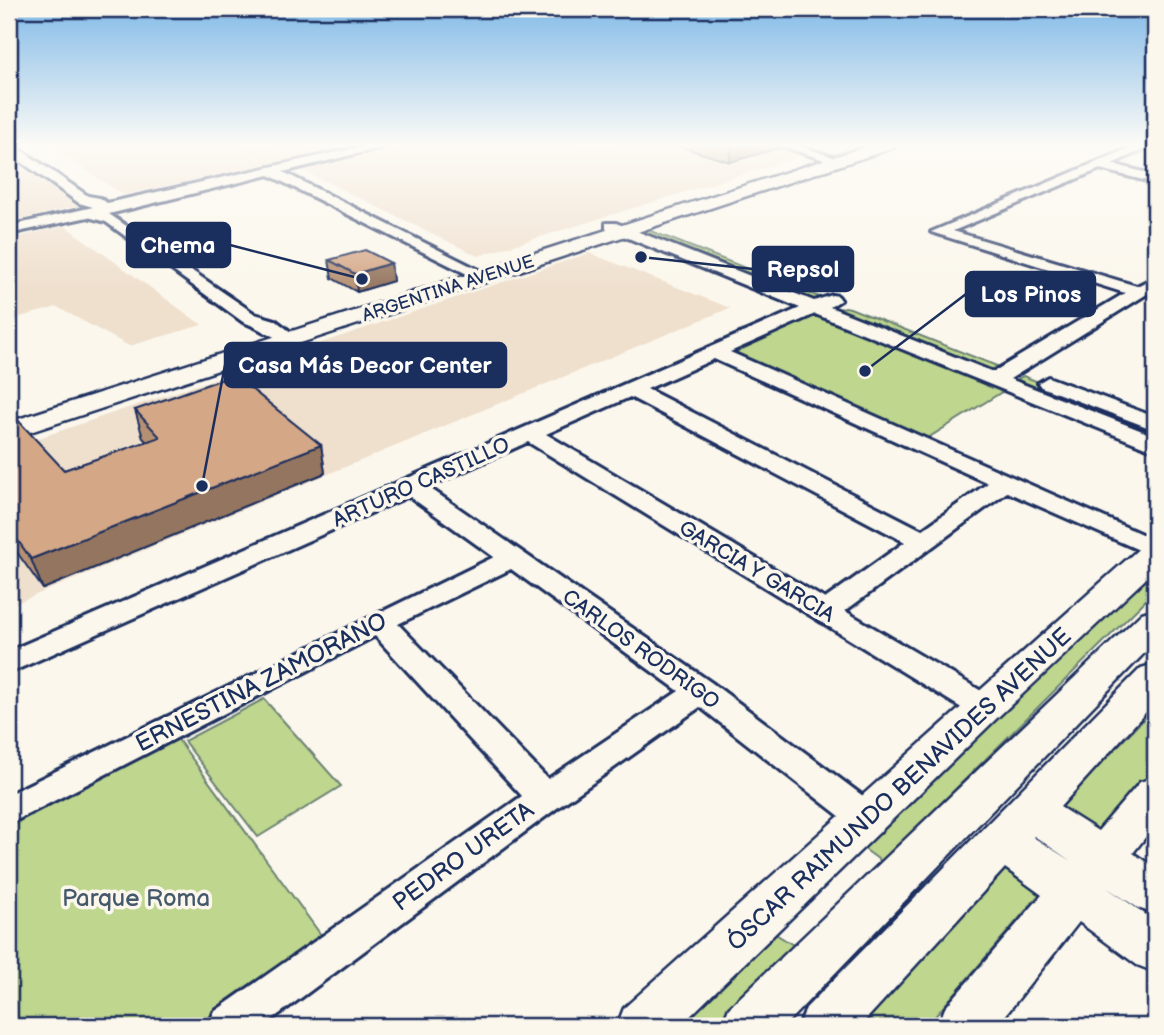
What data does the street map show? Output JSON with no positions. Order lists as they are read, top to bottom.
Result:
{
  "streets": {
    "main road": ["ARGENTINA AVENUE", "ÓSCAR RAIMUNDO BENAVIDES AVENUE"],
    "street": [
      "ARTURO CASTILLO",
      "GARCIA Y GARCIA",
      "CARLOS RODRIGO",
      "ERNESTINA ZAMORANO",
      "PEDRO URETA"
    ]
  },
  "crossings": [
    ["ARTURO CASTILLO", "GARCIA Y GARCIA"],
    ["ARTURO CASTILLO", "CARLOS RODRIGO"],
    ["GARCIA Y GARCIA", "ÓSCAR RAIMUNDO BENAVIDES AVENUE"],
    ["CARLOS RODRIGO", "ERNESTINA ZAMORANO"],
    ["CARLOS RODRIGO", "ÓSCAR RAIMUNDO BENAVIDES AVENUE"],
    ["CARLOS RODRIGO", "PEDRO URETA"]
  ],
  "parks": ["Parque Roma"],
  "places": [
    "Repsol",
    "Chema",
    "Los Pinos",
    "Casa Más Decor Center"
  ]
}
